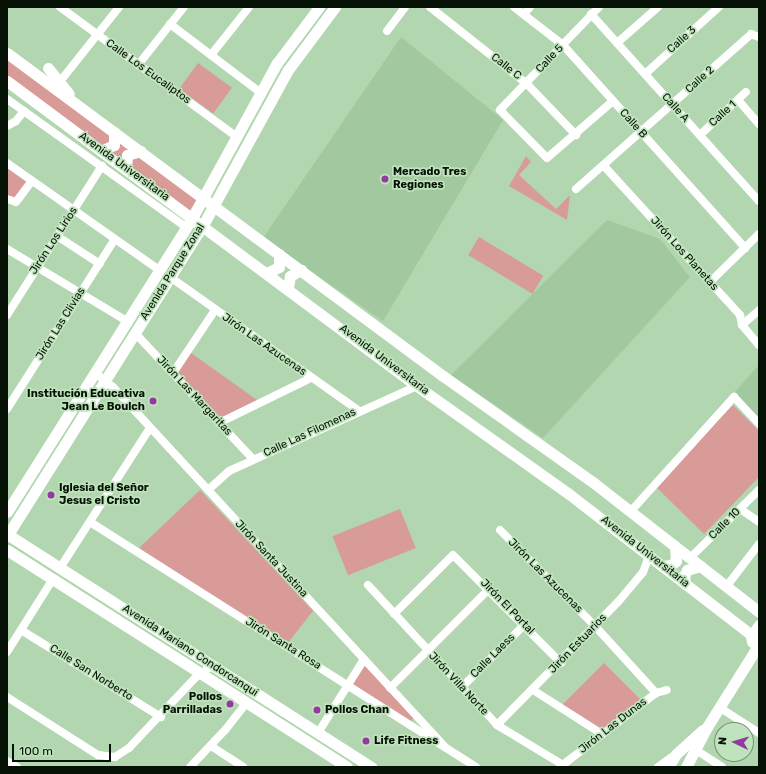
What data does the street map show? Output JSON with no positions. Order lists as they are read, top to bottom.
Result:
{
  "streets": {
    "main road": ["Avenida Universitaria", "Avenida Parque Zonal", "Avenida Mariano Condorcanqui"],
    "street": [
      "Calle 3",
      "Calle 5",
      "Calle C",
      "Calle Los Eucaliptos",
      "Calle 2",
      "Calle A",
      "Calle 1",
      "Calle B",
      "Jirón Los Lirios",
      "Jirón Los Planetas",
      "Jirón Las Clivias",
      "Jirón Las Azucenas",
      "Jirón Las Margaritas",
      "Calle Las Filomenas",
      "Calle 10",
      "Jirón Santa Justina",
      "Jirón El Portal",
      "Jirón Santa Rosa",
      "Jirón Estuarios",
      "Calle Laess",
      "Calle San Norberto",
      "Jirón Villa Norte",
      "Jirón Las Dunas"
    ]
  },
  "crossings": [
    ["Calle 3", "Calle A"],
    ["Calle 5", "Calle C"],
    ["Calle 5", "Calle A"],
    ["Calle 5", "Calle B"],
    ["Calle Los Eucaliptos", "Avenida Parque Zonal"],
    ["Calle 2", "Calle A"],
    ["Calle 2", "Calle B"],
    ["Calle 2", "Jirón Los Planetas"],
    ["Calle A", "Calle 1"],
    ["Avenida Universitaria", "Jirón Los Lirios"],
    ["Avenida Universitaria", "Avenida Parque Zonal"],
    ["Avenida Universitaria", "Calle Las Filomenas"],
    ["Avenida Universitaria", "Calle 10"],
    ["Avenida Universitaria", "Jirón Estuarios"],
    ["Avenida Parque Zonal", "Jirón Las Azucenas"],
    ["Avenida Parque Zonal", "Jirón Las Margaritas"],
    ["Avenida Parque Zonal", "Jirón Santa Justina"],
    ["Avenida Parque Zonal", "Avenida Mariano Condorcanqui"],
    ["Jirón Las Azucenas", "Calle Las Filomenas"],
    ["Jirón Las Azucenas", "Jirón Estuarios"],
    ["Jirón Las Azucenas", "Jirón Las Dunas"],
    ["Jirón Las Margaritas", "Calle Las Filomenas"],
    ["Calle Las Filomenas", "Jirón Santa Justina"],
    ["Jirón Santa Justina", "Jirón Santa Rosa"],
    ["Jirón El Portal", "Jirón Estuarios"],
    ["Jirón El Portal", "Calle Laess"],
    ["Jirón El Portal", "Jirón Villa Norte"],
    ["Jirón Estuarios", "Jirón Villa Norte"],
    ["Calle Laess", "Jirón Villa Norte"],
    ["Jirón Villa Norte", "Jirón Las Dunas"]
  ],
  "places": [
    "Mercado Tres Regiones",
    "Institución Educativa Jean Le Boulch",
    "Iglesia del Señor Jesus el Cristo",
    "Pollos Parrilladas",
    "Pollos Chan",
    "Life Fitness"
  ],
  "scale_bar": "100 m",
  "north": "left"
}
